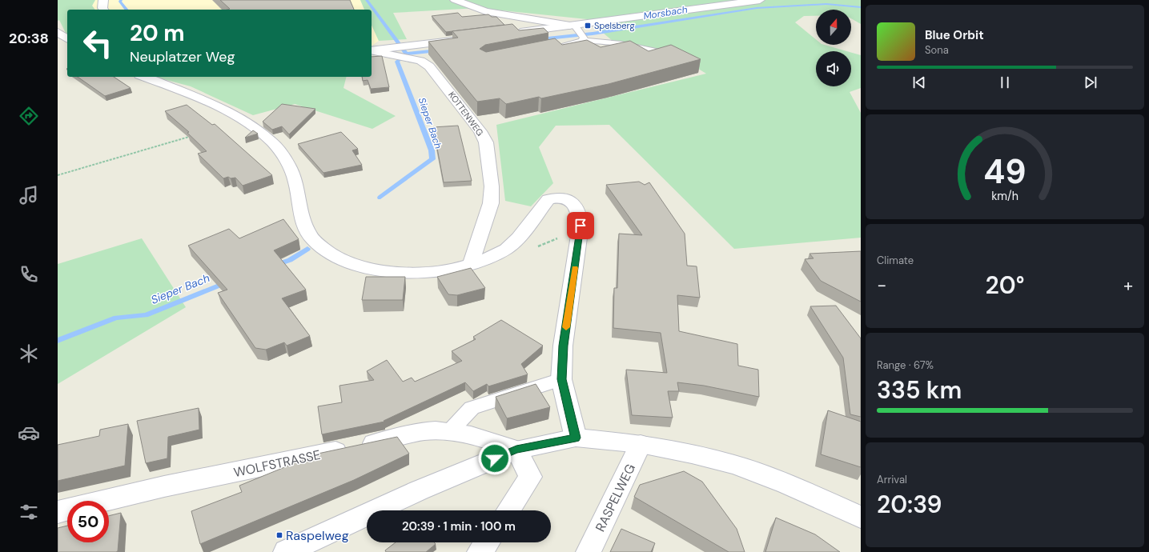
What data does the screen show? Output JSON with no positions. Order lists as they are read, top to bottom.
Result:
{
  "streets": {
    "street": ["KOTTENWEG", "WOLFSTRASSE", "RASPELWEG"]
  },
  "water": ["Morsbach", "Sieper Bach"],
  "places": {
    "transit": ["Spelsberg", "Raspelweg"]
  },
  "north": "top",
  "page": {
    "tabs": "20:38",
    "turn": ["20 m", "Neuplatzer Weg"],
    "song": ["Blue Orbit", "Sona"],
    "tile": [
      "Climate",
      ["Range · 67%", "335 km"],
      ["Arrival", "20:39"]
    ],
    "heat": ["−", "20°", "+"],
    "limit": "50",
    "trip": "20:39 · 1 min · 100 m",
    "gauge": ["49", "km/h"]
  }
}
